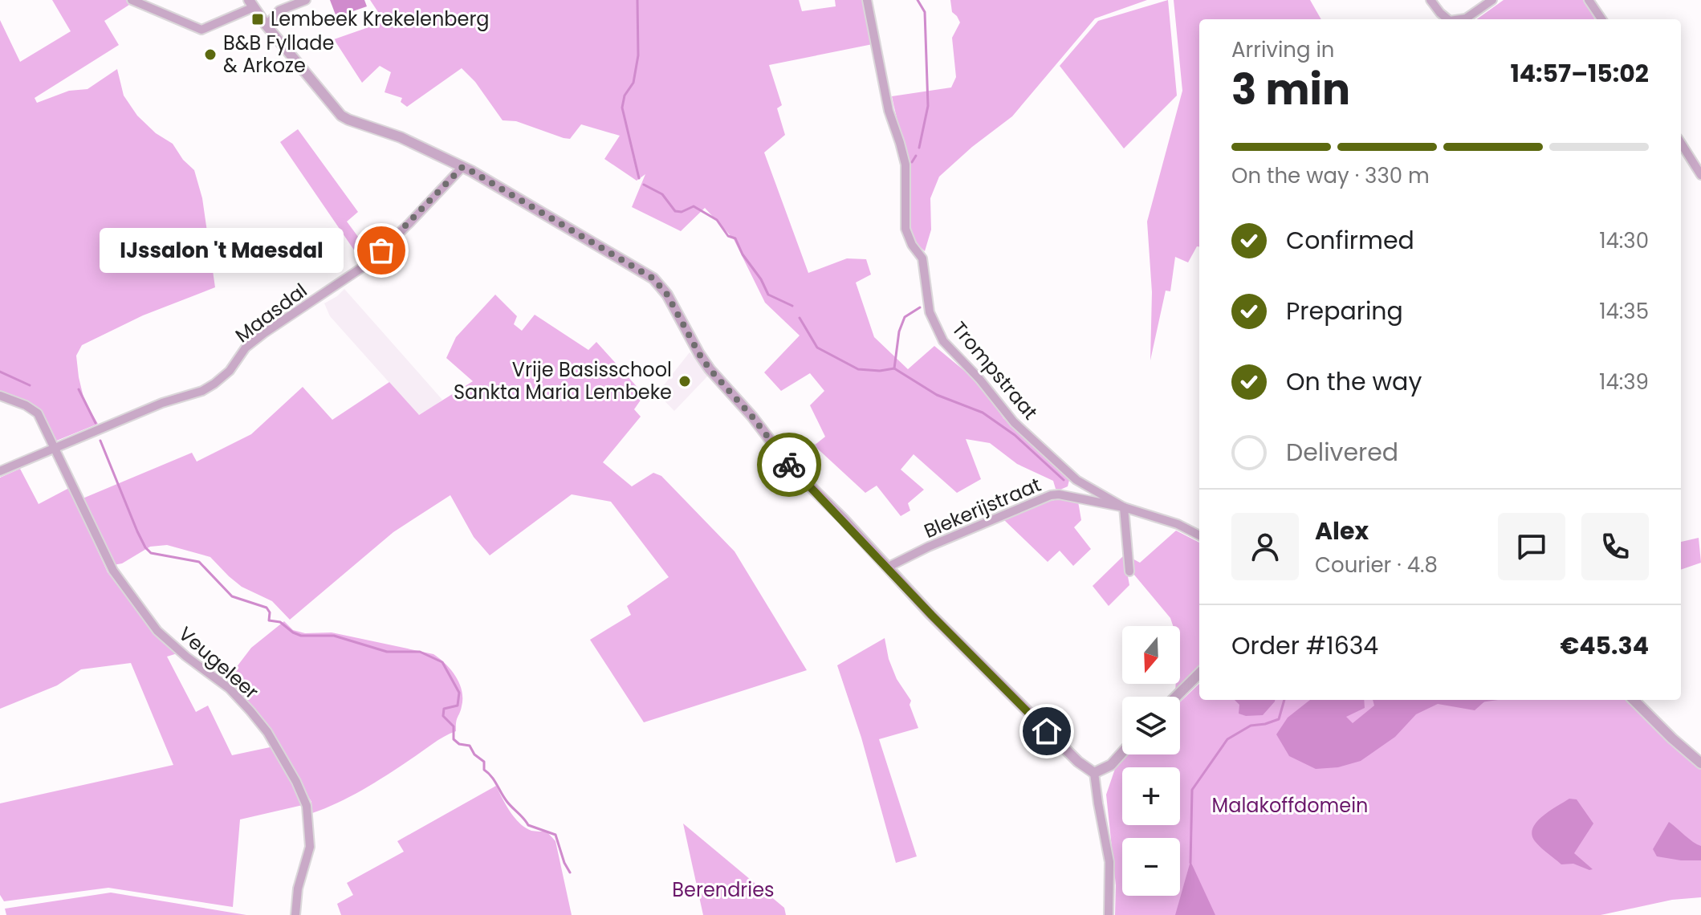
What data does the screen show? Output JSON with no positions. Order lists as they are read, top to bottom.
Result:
{
  "streets": {
    "street": [
      "Maasdal",
      "Trompstraat",
      "Blekerijstraat",
      "Veugeleer"
    ]
  },
  "crossings": [
    ["Maasdal", "Veugeleer"],
    ["Trompstraat", "Blekerijstraat"]
  ],
  "parks": ["Malakoffdomein", "Berendries"],
  "places": {
    "transit": ["Lembeek Krekelenberg"],
    "other": ["B&B Fyllade & Arkoze", "IJssalon 't Maesdal", "Vrije Basisschool Sankta Maria Lembeke"]
  },
  "north": "bottom",
  "page": {
    "heading": ["3 min", "Arriving in", "14:57–15:02"],
    "panel": [
      "Alex",
      "Courier · 4.8",
      "Order #1634",
      "€45.34"
    ],
    "bar": "On the way · 330 m",
    "list": [
      ["Confirmed", "14:30"],
      ["Preparing", "14:35"],
      ["On the way", "14:39"],
      "Delivered"
    ],
    "bubble": "IJssalon 't Maesdal",
    "map_buttons": ["+", "−"]
  }
}
